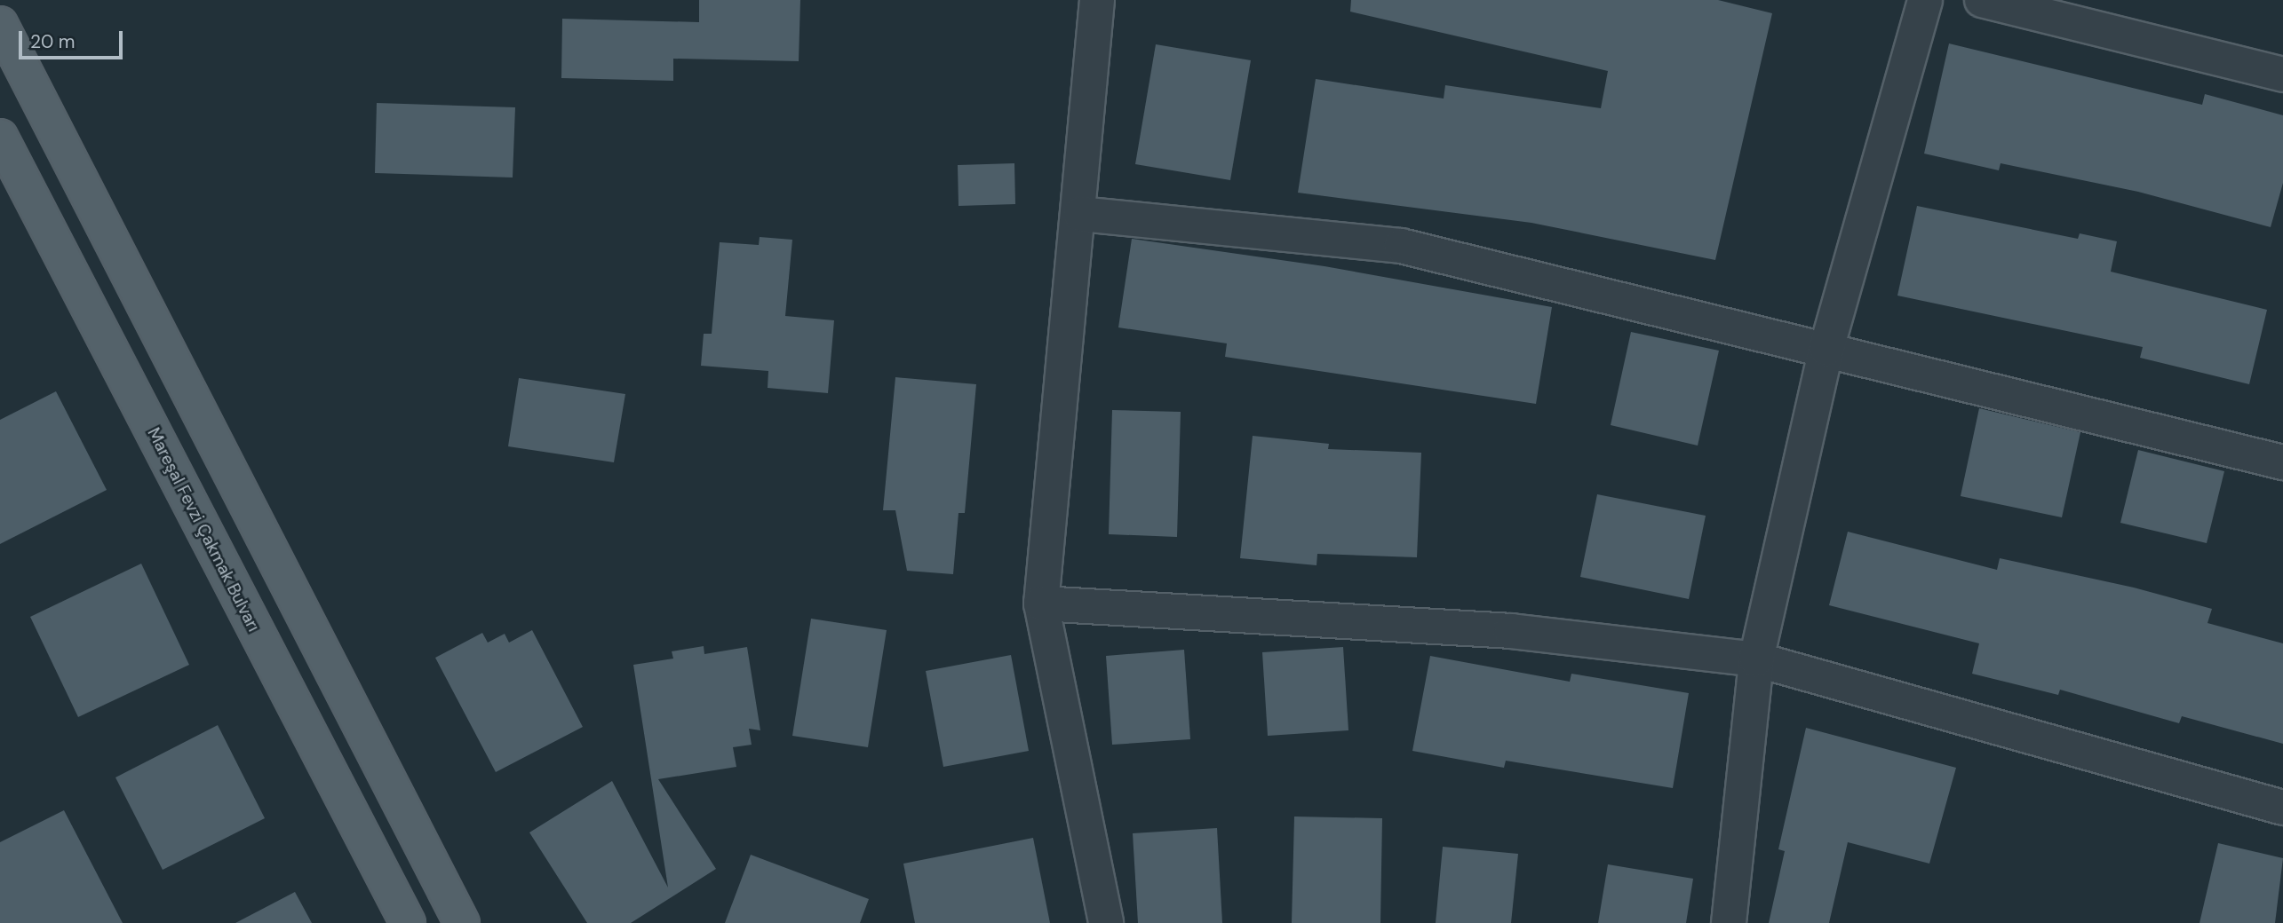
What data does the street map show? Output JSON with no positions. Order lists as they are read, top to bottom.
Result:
{
  "streets": {
    "main road": ["Mareşal Fevzi Çakmak Bulvarı"]
  },
  "scale_bar": "20 m"
}
